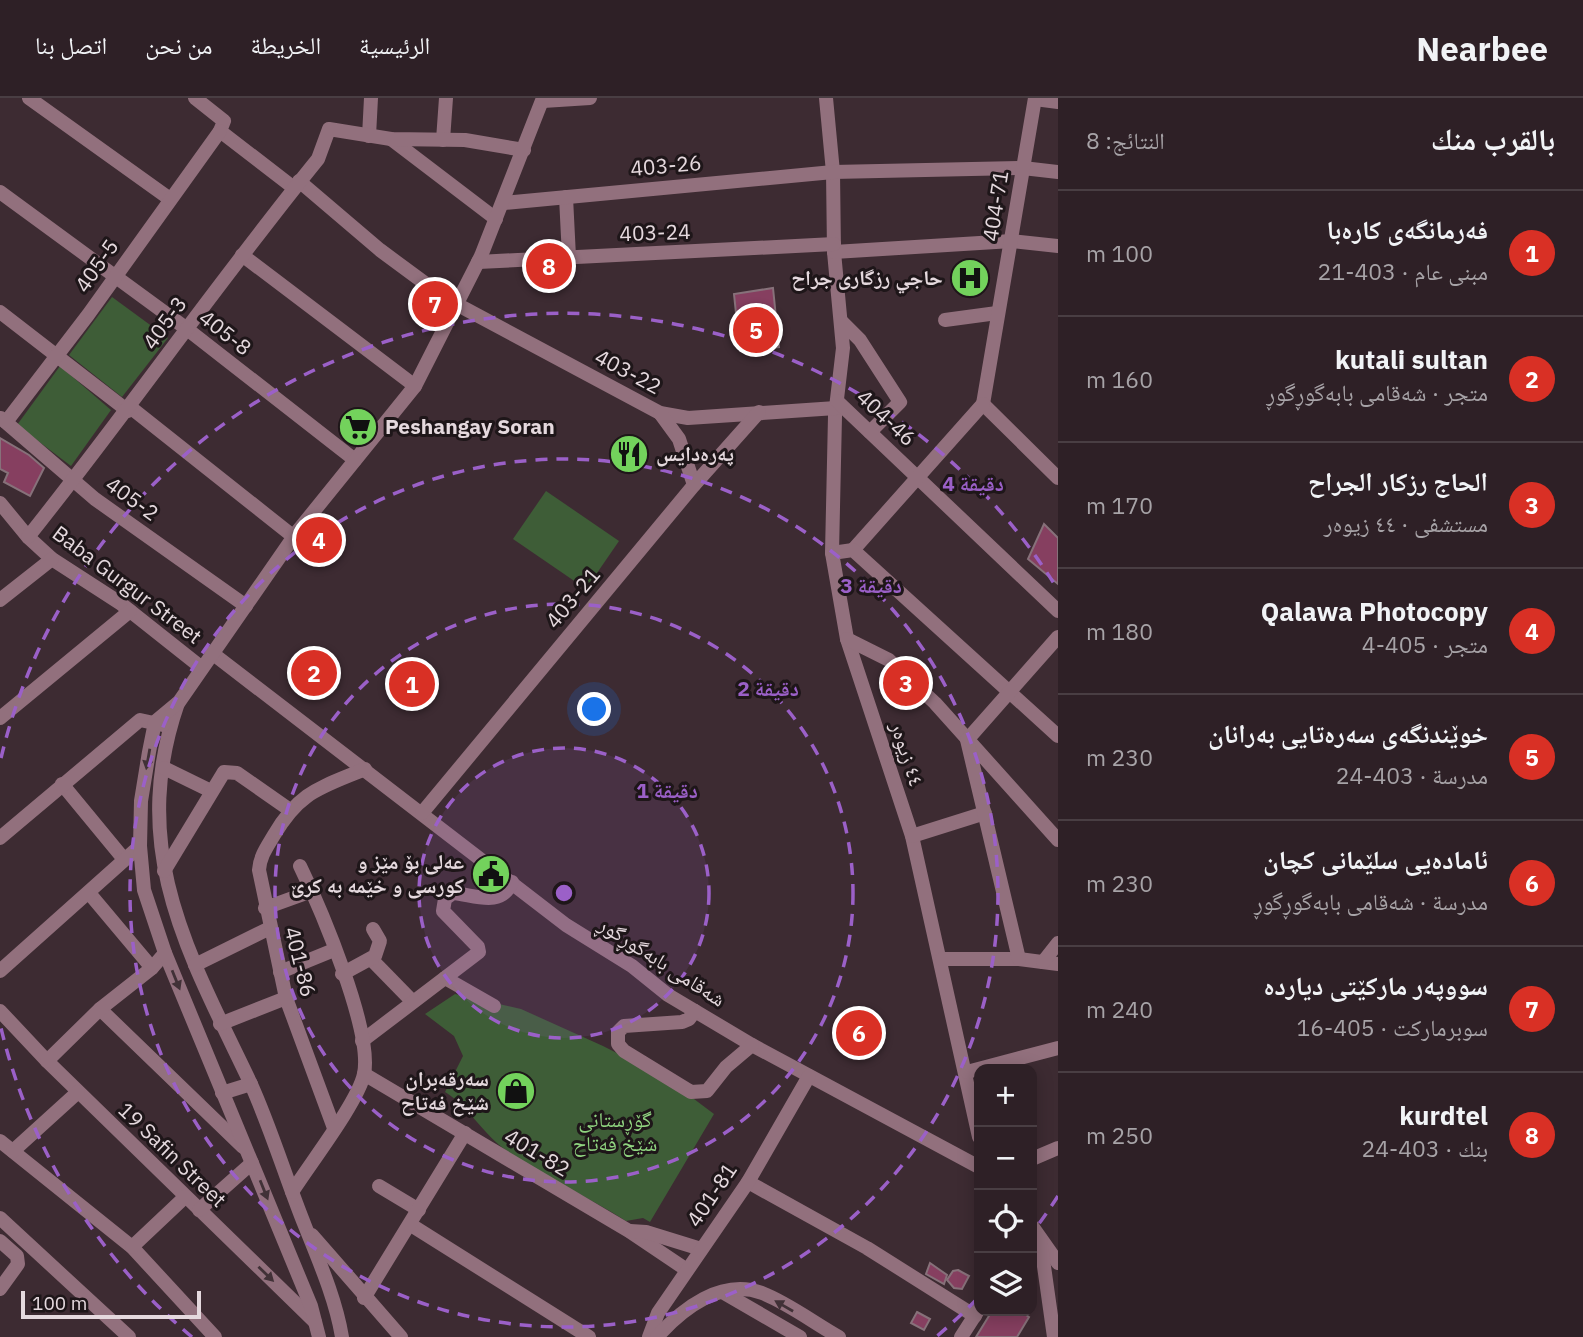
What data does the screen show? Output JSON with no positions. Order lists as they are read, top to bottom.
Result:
{
  "streets": {
    "street": [
      "403-26",
      "404-71",
      "403-24",
      "405-5",
      "405-3",
      "405-8",
      "403-22",
      "404-46",
      "405-2",
      "Baba Gurgur Street",
      "403-21",
      "٤٤ زیوەر",
      "401-86",
      "شەقامی بابەگوڕگوڕ",
      "401-82",
      "19 Safin Street",
      "401-81"
    ]
  },
  "crossings": [
    ["403-26", "404-71"],
    ["403-26", "٤٤ زیوەر"],
    ["404-71", "403-24"],
    ["403-24", "٤٤ زیوەر"],
    ["405-5", "405-8"],
    ["405-5", "403-22"],
    ["405-5", "405-2"],
    ["405-3", "405-8"],
    ["405-3", "403-22"],
    ["405-3", "405-2"],
    ["405-3", "Baba Gurgur Street"],
    ["403-22", "404-46"],
    ["403-22", "403-21"],
    ["403-22", "٤٤ زیوەر"],
    ["404-46", "٤٤ زیوەر"],
    ["403-21", "شەقامی بابەگوڕگوڕ"],
    ["401-86", "شەقامی بابەگوڕگوڕ"],
    ["شەقامی بابەگوڕگوڕ", "401-81"],
    ["401-82", "401-81"]
  ],
  "parks": ["گۆڕستانی شێخ فەتاح"],
  "places": {
    "hospital": ["حاجي رزگارى جراح"],
    "supermarket": ["Peshangay Soran"],
    "restaurant": ["پەرەدایس"],
    "public building": ["عەلی بۆ مێز و کورسی و خێمە بە کرێ"],
    "shop": ["سەرقەبران شێخ فەتاح"]
  },
  "scale_bar": "100 m",
  "page": {
    "header": "Nearbee",
    "nav": [
      "الرئيسية",
      "الخريطة",
      "من نحن",
      "اتصل بنا"
    ],
    "heading": ["بالقرب منك", "النتائج: 8"],
    "list": [
      {
        "mark": "1",
        "name": "فەرمانگەی کارەبا",
        "note": "مبنى عام · 403-21",
        "value": "100 m"
      },
      {
        "mark": "2",
        "name": "kutali sultan",
        "note": "متجر · شەقامی بابەگوڕگوڕ",
        "value": "160 m"
      },
      {
        "mark": "3",
        "name": "الحاج رزكار الجراح",
        "note": "مستشفى · ٤٤ زیوەر",
        "value": "170 m"
      },
      {
        "mark": "4",
        "name": "Qalawa Photocopy",
        "note": "متجر · 405-4",
        "value": "180 m"
      },
      {
        "mark": "5",
        "name": "خوێندنگەی سەرەتایی بەرانان",
        "note": "مدرسة · 403-24",
        "value": "230 m"
      },
      {
        "mark": "6",
        "name": "ئامادەیی سلێمانی کچان",
        "note": "مدرسة · شەقامی بابەگوڕگوڕ",
        "value": "230 m"
      },
      {
        "mark": "7",
        "name": "سووپەر مارکێتی دیاردە",
        "note": "سوبرماركت · 405-16",
        "value": "240 m"
      },
      {
        "mark": "8",
        "name": "kurdtel",
        "note": "بنك · 403-24",
        "value": "250 m"
      }
    ],
    "pins": [
      "8",
      "7",
      "5",
      "4",
      "2",
      "3",
      "1",
      "6"
    ],
    "map_buttons": ["+", "−"],
    "scale": "100 m"
  },
  "rings": [
    "4 دقيقة",
    "3 دقيقة",
    "2 دقيقة",
    "1 دقيقة"
  ]
}
